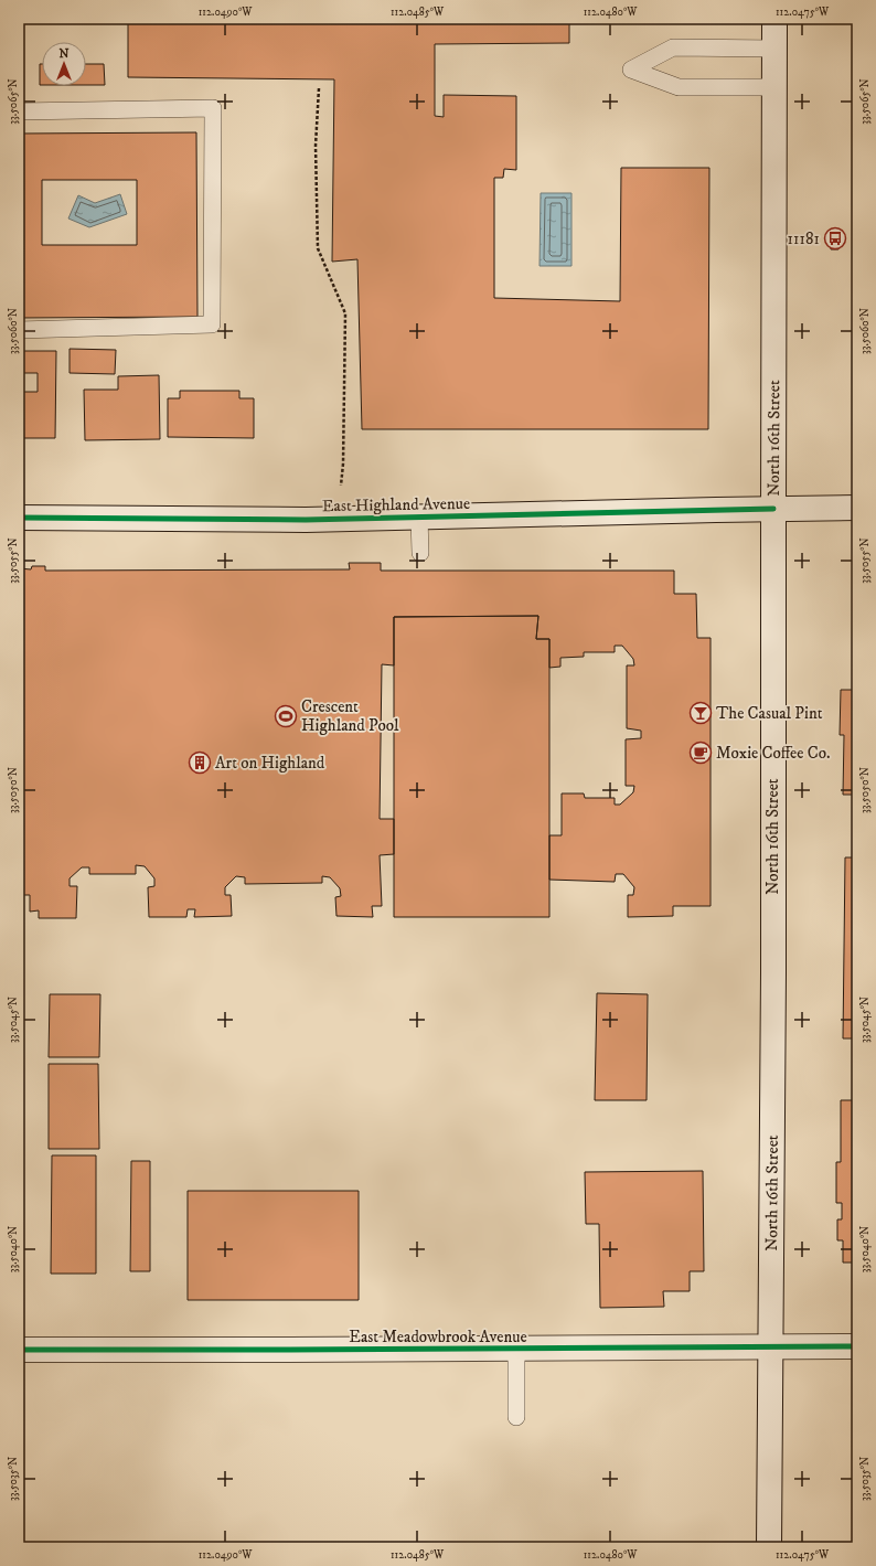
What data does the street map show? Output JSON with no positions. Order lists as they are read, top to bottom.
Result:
{
  "streets": {
    "main road": ["North 16th Street", "East Highland Avenue", "East Meadowbrook Avenue"]
  },
  "crossings": [
    ["North 16th Street", "East Highland Avenue"],
    ["North 16th Street", "East Meadowbrook Avenue"]
  ],
  "places": {
    "bus stop": ["11181"],
    "bar": ["The Casual Pint"],
    "sports": ["Crescent Highland Pool"],
    "cafe": ["Moxie Coffee Co."],
    "building": ["Art on Highland"]
  },
  "north": "top",
  "coordinates": [
    "112.0490°W",
    "112.0485°W",
    "112.0480°W",
    "112.0475°W",
    "33.5065°N",
    "33.5060°N",
    "33.5055°N",
    "33.5050°N",
    "33.5045°N",
    "33.5040°N",
    "33.5035°N"
  ]
}
